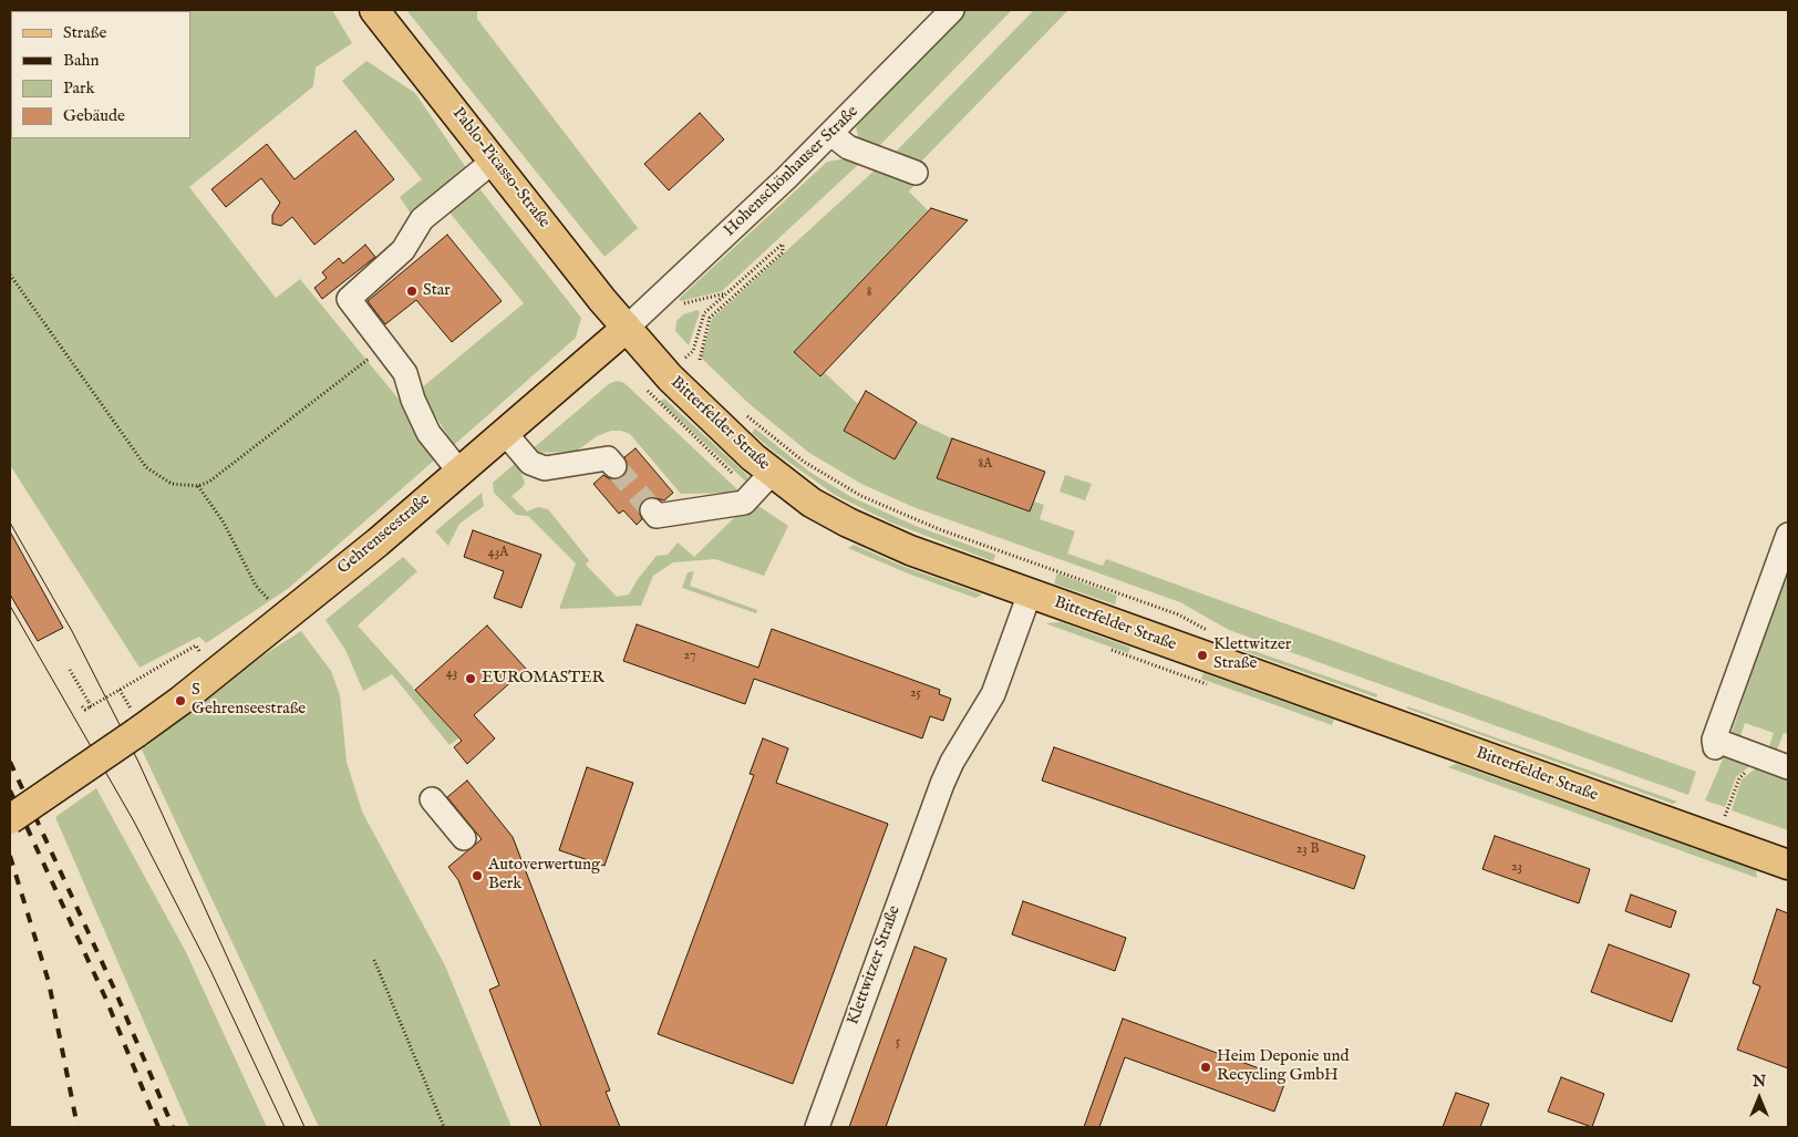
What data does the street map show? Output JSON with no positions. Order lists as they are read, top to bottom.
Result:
{
  "streets": {
    "main road": ["Pablo-Picasso-Straße", "Bitterfelder Straße", "Gehrenseestraße"],
    "street": ["Hohenschönhauser Straße", "Klettwitzer Straße"]
  },
  "crossings": [
    ["Pablo-Picasso-Straße", "Hohenschönhauser Straße"],
    ["Pablo-Picasso-Straße", "Bitterfelder Straße"],
    ["Pablo-Picasso-Straße", "Gehrenseestraße"],
    ["Hohenschönhauser Straße", "Bitterfelder Straße"],
    ["Hohenschönhauser Straße", "Gehrenseestraße"],
    ["Bitterfelder Straße", "Gehrenseestraße"],
    ["Bitterfelder Straße", "Klettwitzer Straße"]
  ],
  "places": [
    "Star",
    "Klettwitzer Straße",
    "EUROMASTER",
    "S Gehrenseestraße",
    "Autoverwertung Berk",
    "Heim Deponie und Recycling GmbH"
  ],
  "house_numbers": [
    "8",
    "8A",
    "43A",
    "27",
    "43",
    "25",
    "23 B",
    "23",
    "5"
  ],
  "legend": [
    "Straße",
    "Bahn",
    "Park",
    "Gebäude"
  ],
  "north": "top"
}
